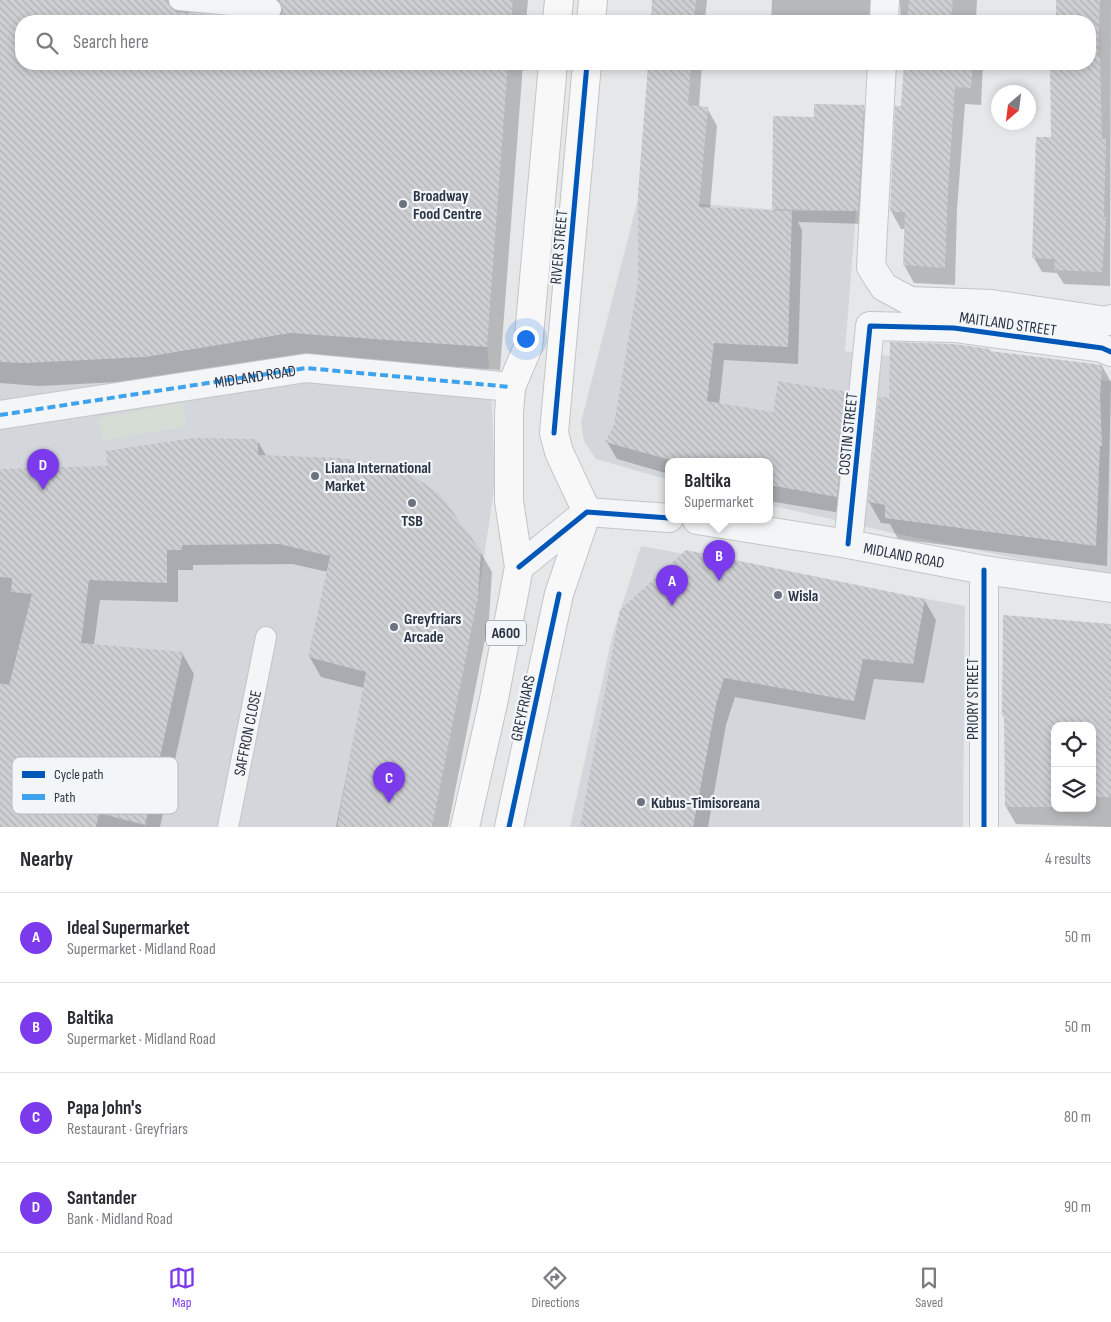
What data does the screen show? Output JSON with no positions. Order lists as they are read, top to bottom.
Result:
{
  "streets": {
    "main road": ["RIVER STREET", "A600", "GREYFRIARS"],
    "street": [
      "MAITLAND STREET",
      "MIDLAND ROAD",
      "COSTIN STREET",
      "PRIORY STREET"
    ],
    "lane": ["SAFFRON CLOSE"]
  },
  "crossings": [
    ["RIVER STREET", "MIDLAND ROAD"],
    ["RIVER STREET", "GREYFRIARS"],
    ["MAITLAND STREET", "COSTIN STREET"],
    ["MIDLAND ROAD", "COSTIN STREET"],
    ["MIDLAND ROAD", "PRIORY STREET"]
  ],
  "places": [
    "Broadway Food Centre",
    "Liana International Market",
    "TSB",
    "Wisla",
    "Greyfriars Arcade",
    "Kubus-Timisoreana"
  ],
  "legend": ["Cycle path", "Path"],
  "north": "bottom left",
  "page": {
    "search": "Search here",
    "pins": [
      "D",
      "B",
      "A",
      "C"
    ],
    "popup": ["Baltika", "Supermarket"],
    "heading": ["Nearby", "4 results"],
    "list": [
      {
        "mark": "A",
        "name": "Ideal Supermarket",
        "note": "Supermarket · Midland Road",
        "value": "50 m"
      },
      {
        "mark": "B",
        "name": "Baltika",
        "note": "Supermarket · Midland Road",
        "value": "50 m"
      },
      {
        "mark": "C",
        "name": "Papa John's",
        "note": "Restaurant · Greyfriars",
        "value": "80 m"
      },
      {
        "mark": "D",
        "name": "Santander",
        "note": "Bank · Midland Road",
        "value": "90 m"
      }
    ],
    "nav": ["Map", "Directions", "Saved"]
  }
}
